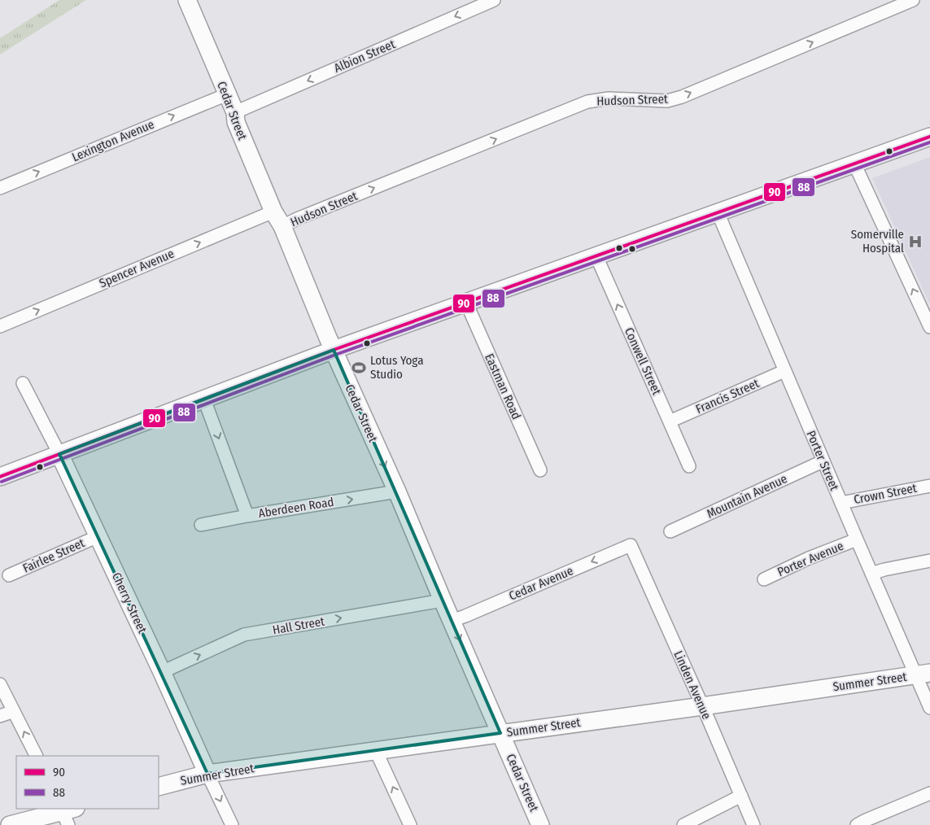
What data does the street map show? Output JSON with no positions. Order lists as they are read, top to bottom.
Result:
{
  "streets": {
    "main road": ["Cedar Street", "Cherry Street", "Summer Street"],
    "street": [
      "Albion Street",
      "Hudson Street",
      "Lexington Avenue",
      "Spencer Avenue",
      "Conwell Street",
      "Eastman Road",
      "Francis Street",
      "Porter Street",
      "Crown Street",
      "Mountain Avenue",
      "Aberdeen Road",
      "Fairlee Street",
      "Porter Avenue",
      "Cedar Avenue",
      "Hall Street",
      "Linden Avenue"
    ]
  },
  "crossings": [
    ["Albion Street", "Cedar Street"],
    ["Hudson Street", "Cedar Street"],
    ["Cedar Street", "Lexington Avenue"],
    ["Cedar Street", "Spencer Avenue"],
    ["Cedar Street", "Aberdeen Road"],
    ["Cedar Street", "Cedar Avenue"],
    ["Cedar Street", "Hall Street"],
    ["Cedar Street", "Summer Street"],
    ["Conwell Street", "Francis Street"],
    ["Francis Street", "Porter Street"],
    ["Porter Street", "Crown Street"],
    ["Porter Street", "Mountain Avenue"],
    ["Porter Street", "Porter Avenue"],
    ["Porter Street", "Summer Street"],
    ["Fairlee Street", "Cherry Street"],
    ["Cedar Avenue", "Linden Avenue"],
    ["Cherry Street", "Hall Street"],
    ["Cherry Street", "Summer Street"],
    ["Summer Street", "Linden Avenue"]
  ],
  "one_way": [
    "Albion Street",
    "Hudson Street",
    "Lexington Avenue",
    "Spencer Avenue",
    "Conwell Street",
    "Cedar Avenue",
    "Hall Street"
  ],
  "places": {
    "hospital": ["Somerville Hospital"],
    "sports": ["Lotus Yoga Studio"]
  },
  "lines": ["transit line 90", "transit line 88"],
  "legend": ["90", "88"]
}
